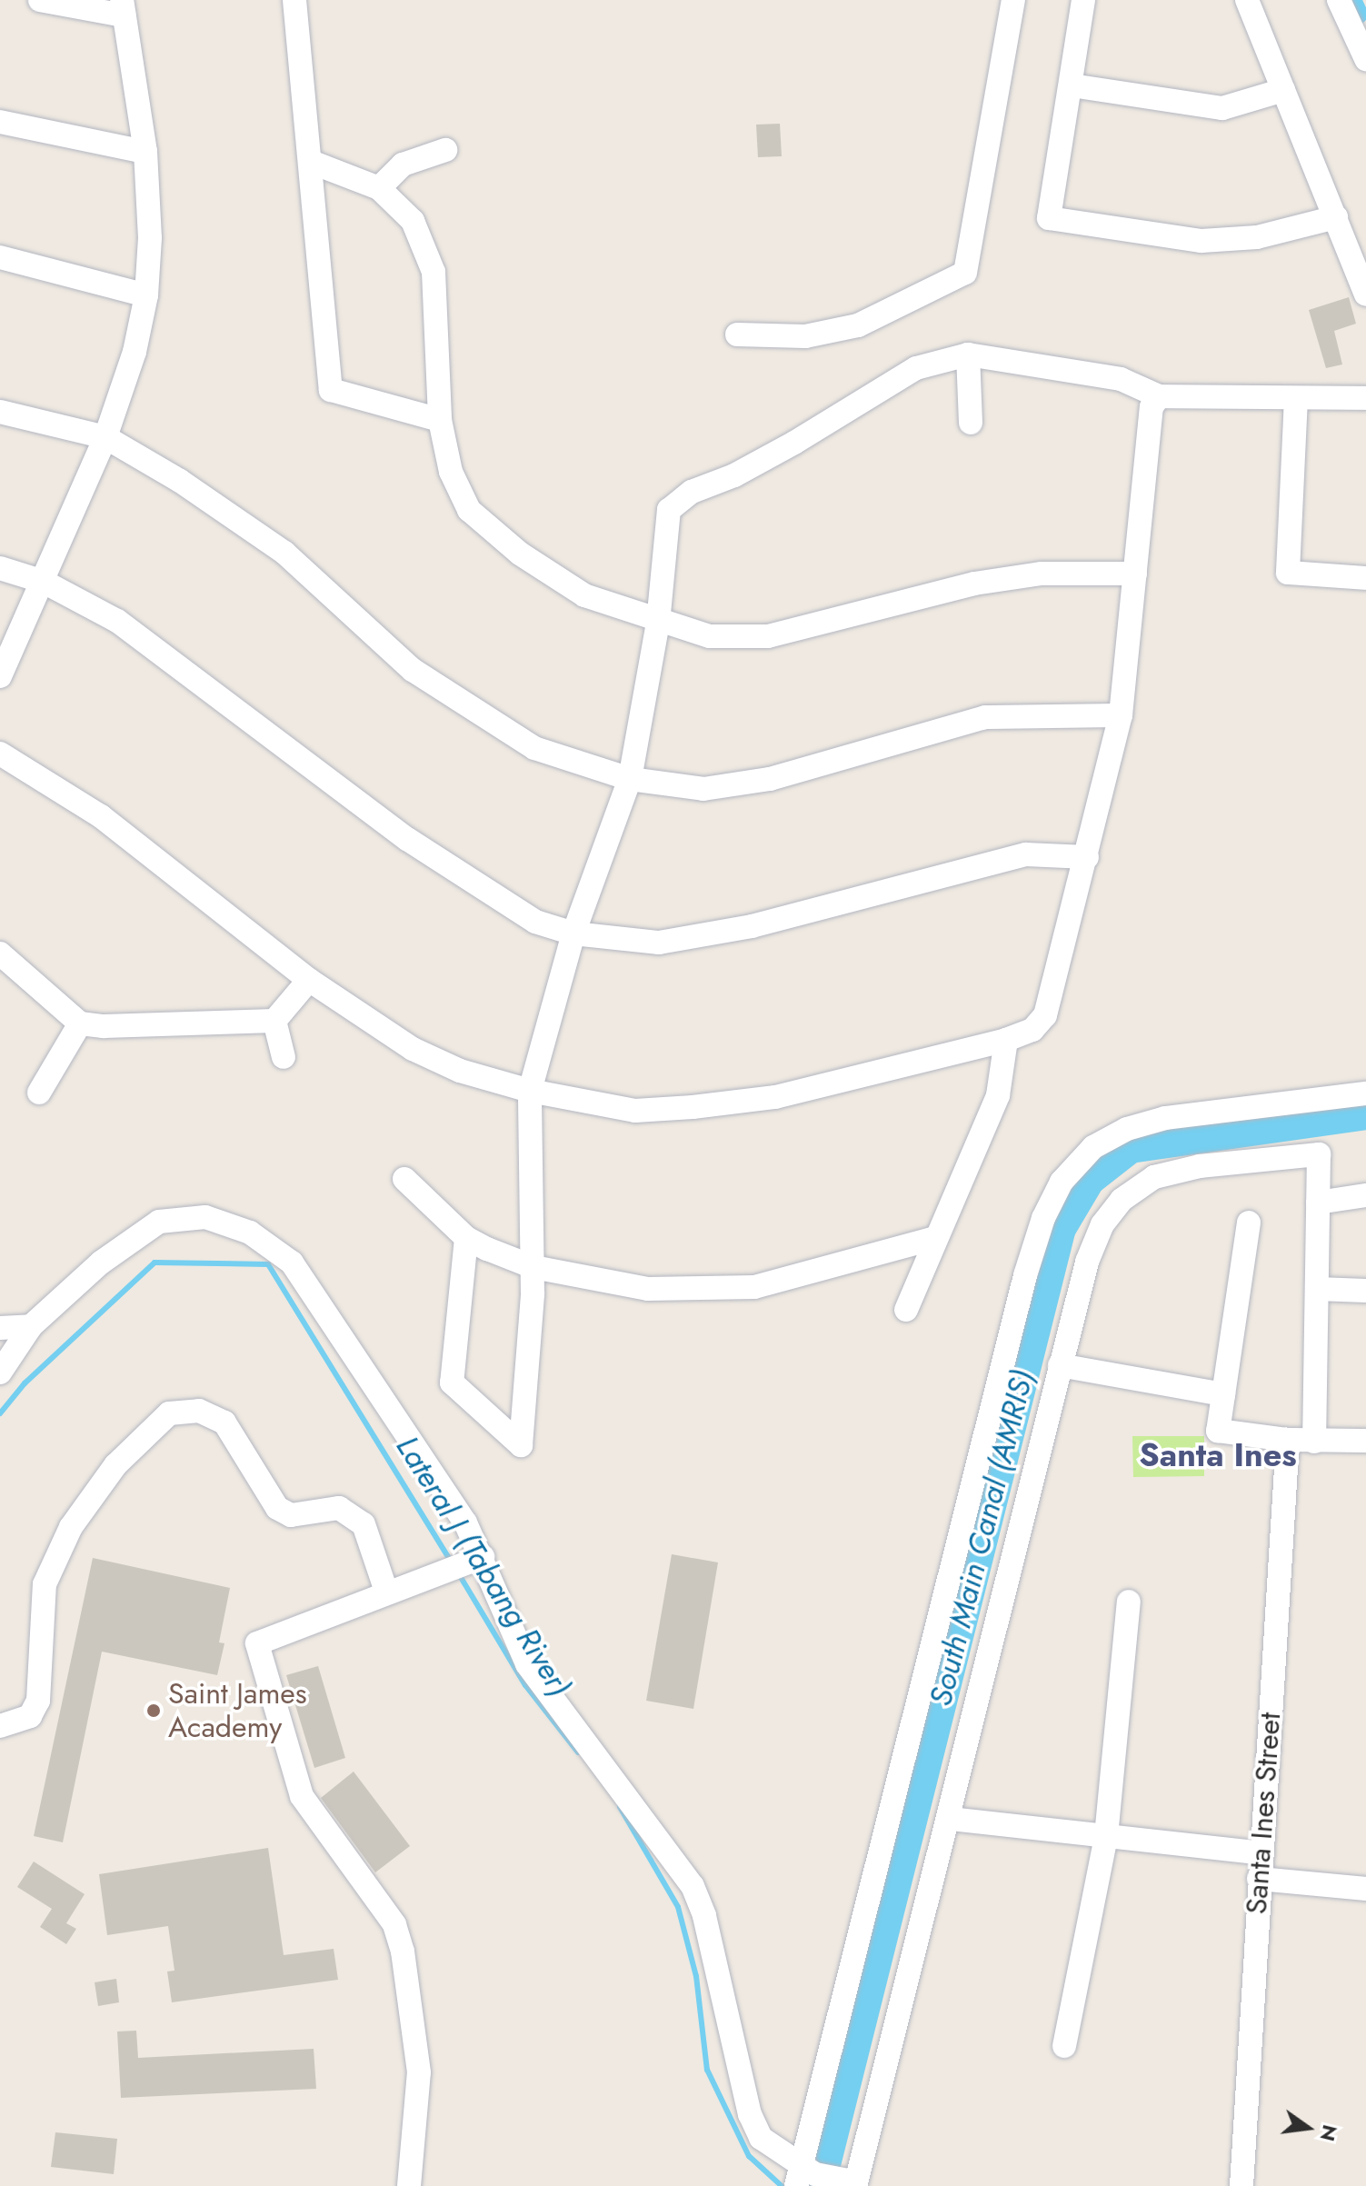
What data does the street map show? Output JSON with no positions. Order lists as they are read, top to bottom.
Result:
{
  "streets": {
    "street": ["Santa Ines Street"]
  },
  "districts": ["Santa Ines"],
  "water": ["South Main Canal (AMRIS)", "Lateral J (Tabang River)"],
  "places": ["Saint James Academy"],
  "north": "right"
}
